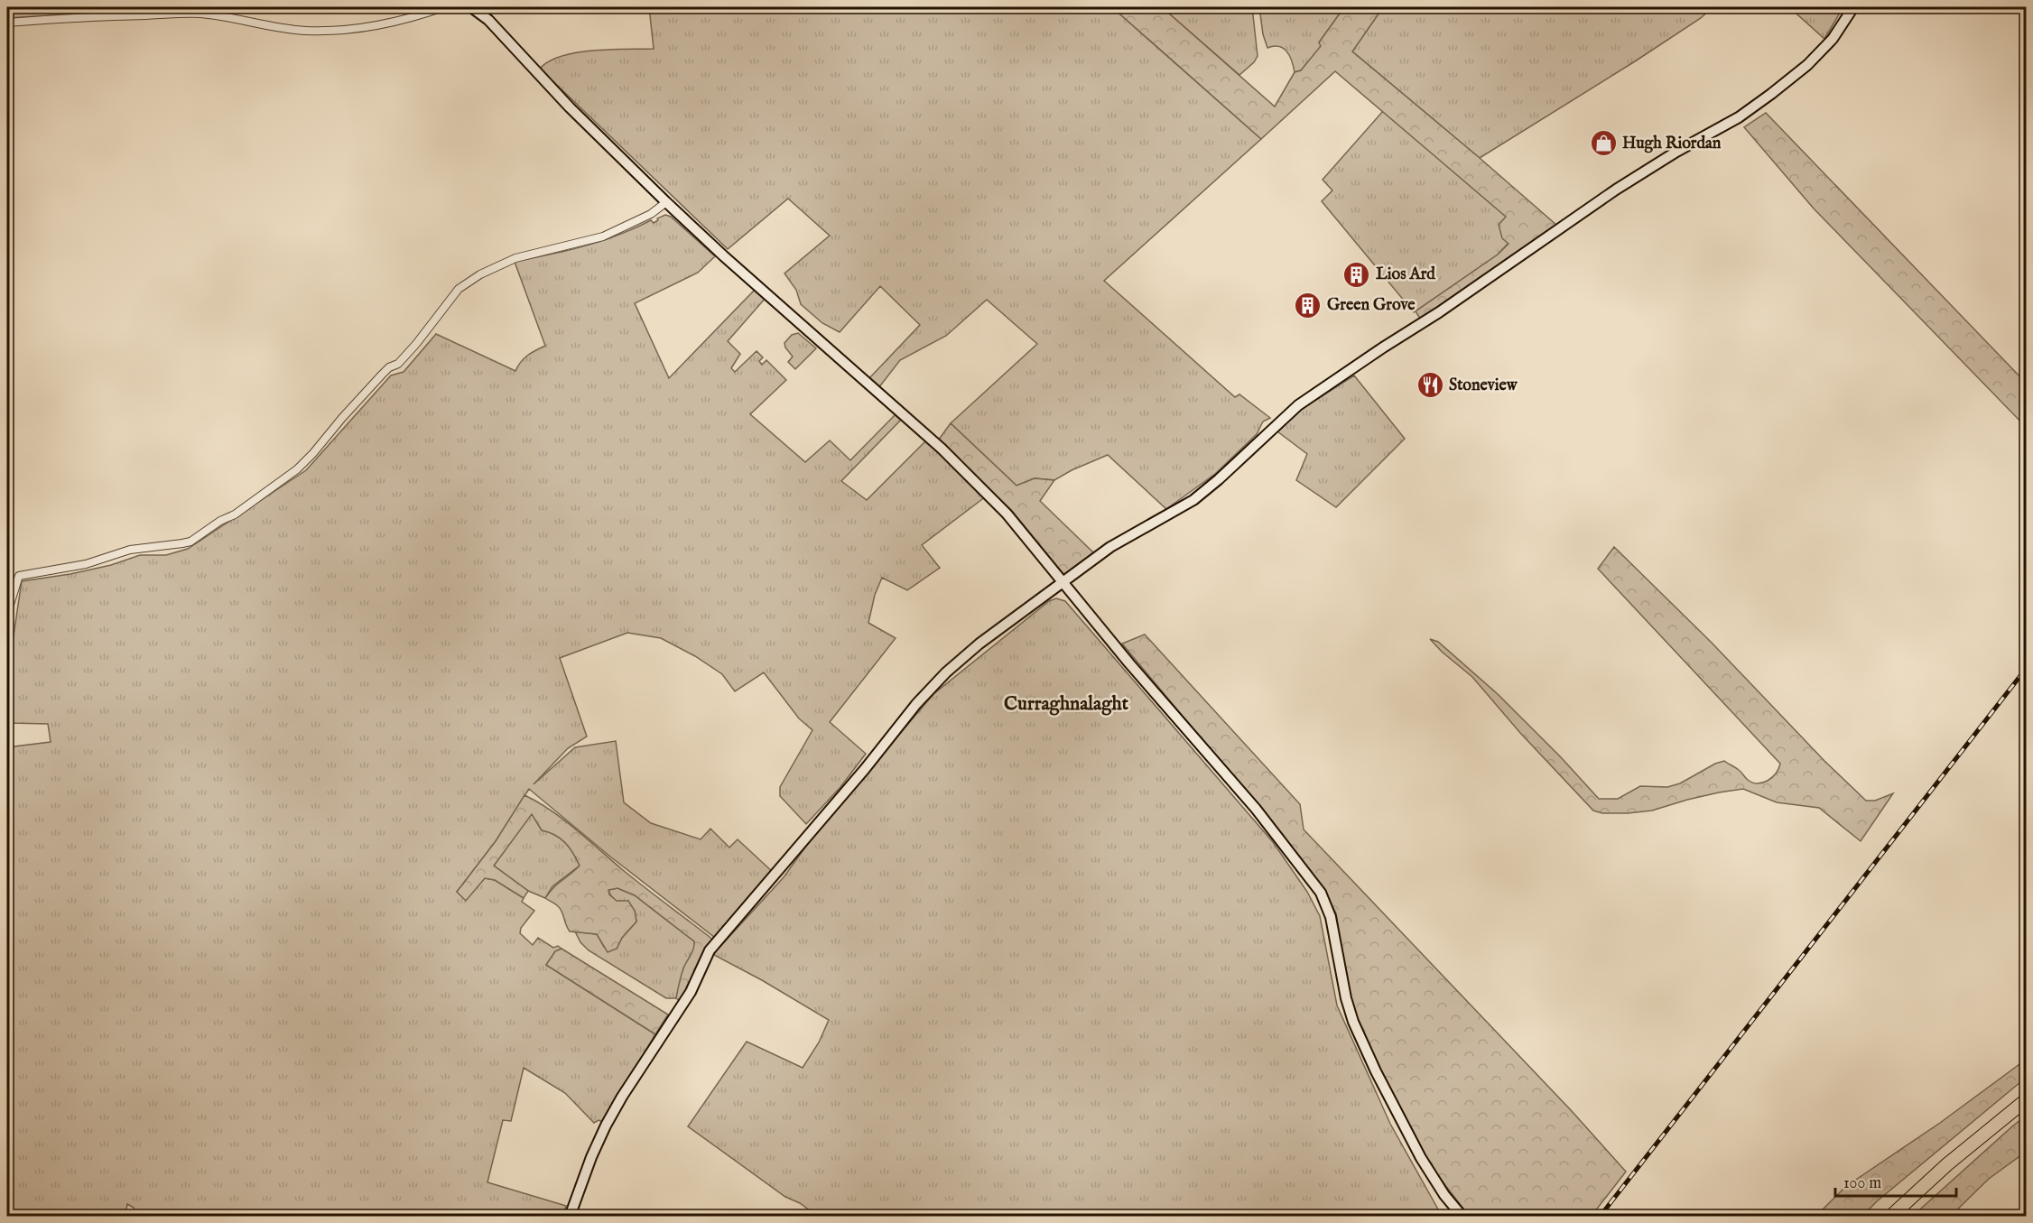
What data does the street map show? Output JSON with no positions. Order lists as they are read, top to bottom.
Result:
{
  "districts": ["Curraghnalaght"],
  "places": {
    "shop": ["Hugh Riordan"],
    "building": ["Lios Ard", "Green Grove"],
    "restaurant": ["Stoneview"]
  },
  "scale_bar": "100 m"
}
